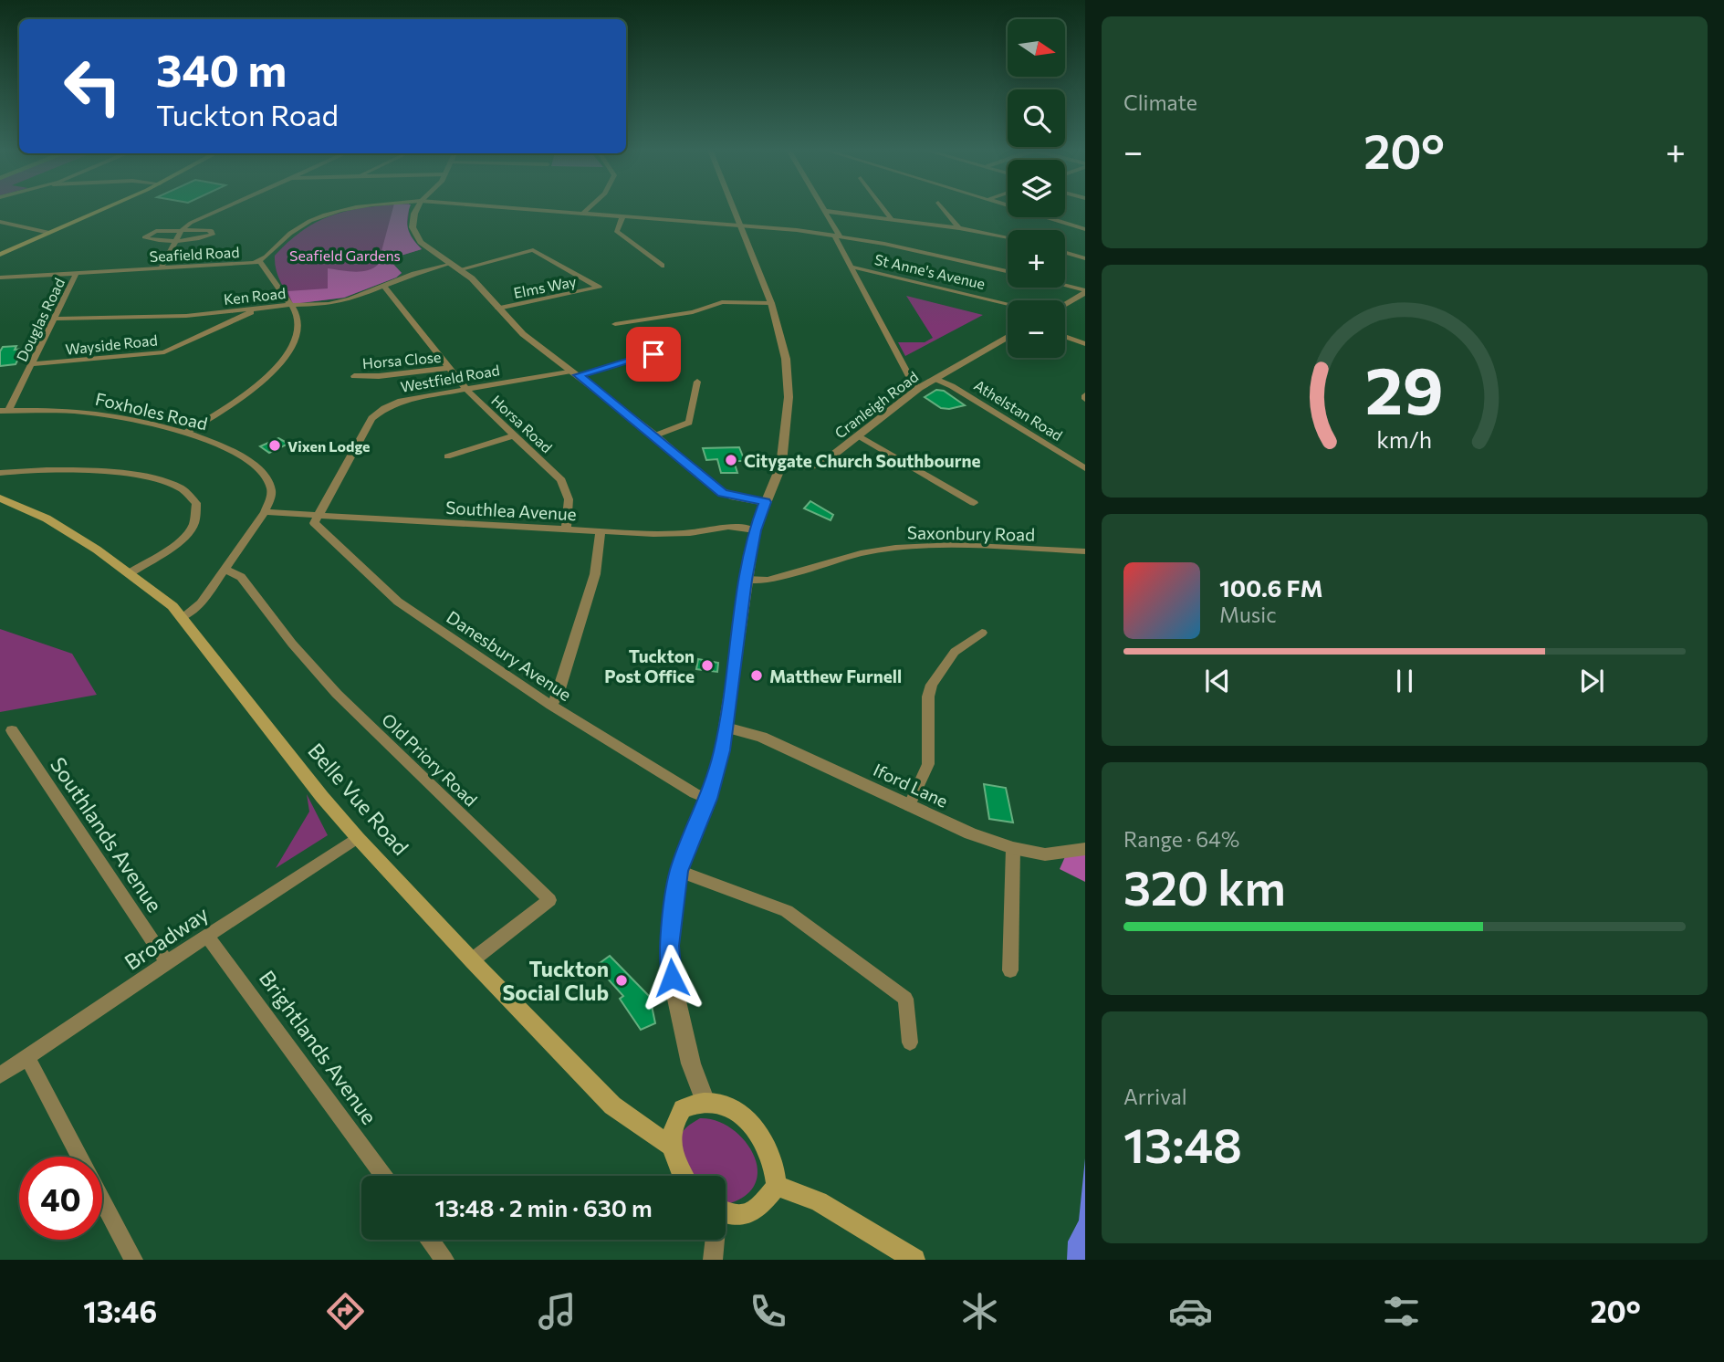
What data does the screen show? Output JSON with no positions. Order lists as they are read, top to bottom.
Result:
{
  "streets": {
    "main road": ["Belle Vue Road"],
    "street": [
      "Seafield Road",
      "St Anne's Avenue",
      "Elms Way",
      "Ken Road",
      "Douglas Road",
      "Wayside Road",
      "Horsa Close",
      "Westfield Road",
      "Cranleigh Road",
      "Athelstan Road",
      "Foxholes Road",
      "Horsa Road",
      "Southlea Avenue",
      "Saxonbury Road",
      "Danesbury Avenue",
      "Old Priory Road",
      "Iford Lane",
      "Southlands Avenue",
      "Broadway",
      "Brightlands Avenue"
    ]
  },
  "crossings": [
    ["Seafield Road", "Douglas Road"],
    ["Ken Road", "Douglas Road"],
    ["Ken Road", "Wayside Road"],
    ["Ken Road", "Horsa Road"],
    ["Douglas Road", "Wayside Road"],
    ["Douglas Road", "Foxholes Road"],
    ["Horsa Close", "Horsa Road"],
    ["Westfield Road", "Horsa Road"],
    ["Westfield Road", "Southlea Avenue"],
    ["Westfield Road", "Danesbury Avenue"],
    ["Cranleigh Road", "Athelstan Road"],
    ["Foxholes Road", "Southlea Avenue"],
    ["Foxholes Road", "Old Priory Road"],
    ["Foxholes Road", "Belle Vue Road"],
    ["Horsa Road", "Southlea Avenue"],
    ["Southlea Avenue", "Danesbury Avenue"],
    ["Old Priory Road", "Belle Vue Road"],
    ["Belle Vue Road", "Broadway"],
    ["Southlands Avenue", "Broadway"],
    ["Broadway", "Brightlands Avenue"]
  ],
  "parks": ["Seafield Gardens"],
  "places": [
    "Vixen Lodge",
    "Citygate Church Southbourne",
    "Tuckton Post Office",
    "Matthew Furnell",
    "Tuckton Social Club"
  ],
  "north": "right",
  "page": {
    "tile": [
      "Climate",
      ["Range · 64%", "320 km"],
      ["Arrival", "13:48"]
    ],
    "map_buttons": ["+", "−"],
    "turn": ["340 m", "Tuckton Road"],
    "heat": ["−", "20°", "+"],
    "song": ["100.6 FM", "Music"],
    "limit": "40",
    "trip": "13:48 · 2 min · 630 m",
    "tabs": ["13:46", "20°"],
    "gauge": ["29", "km/h"]
  }
}
